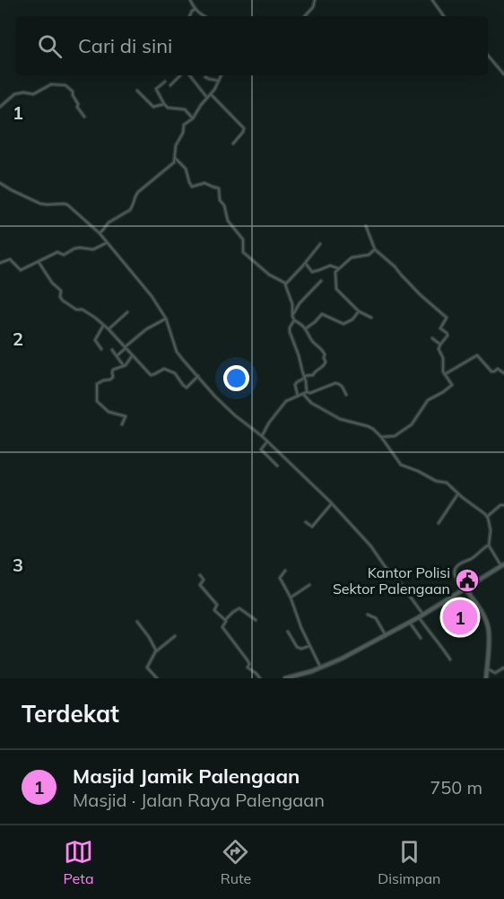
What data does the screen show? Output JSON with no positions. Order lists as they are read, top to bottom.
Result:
{
  "places": {
    "public building": ["Kantor Polisi Sektor Palengaan"]
  },
  "page": {
    "search": "Cari di sini",
    "pins": "1",
    "heading": "Terdekat",
    "list": [
      {
        "mark": "1",
        "name": "Masjid Jamik Palengaan",
        "note": "Masjid · Jalan Raya Palengaan",
        "value": "750 m"
      }
    ],
    "nav": ["Peta", "Rute", "Disimpan"]
  },
  "grid": {
    "rows": ["1", "2", "3"]
  }
}
